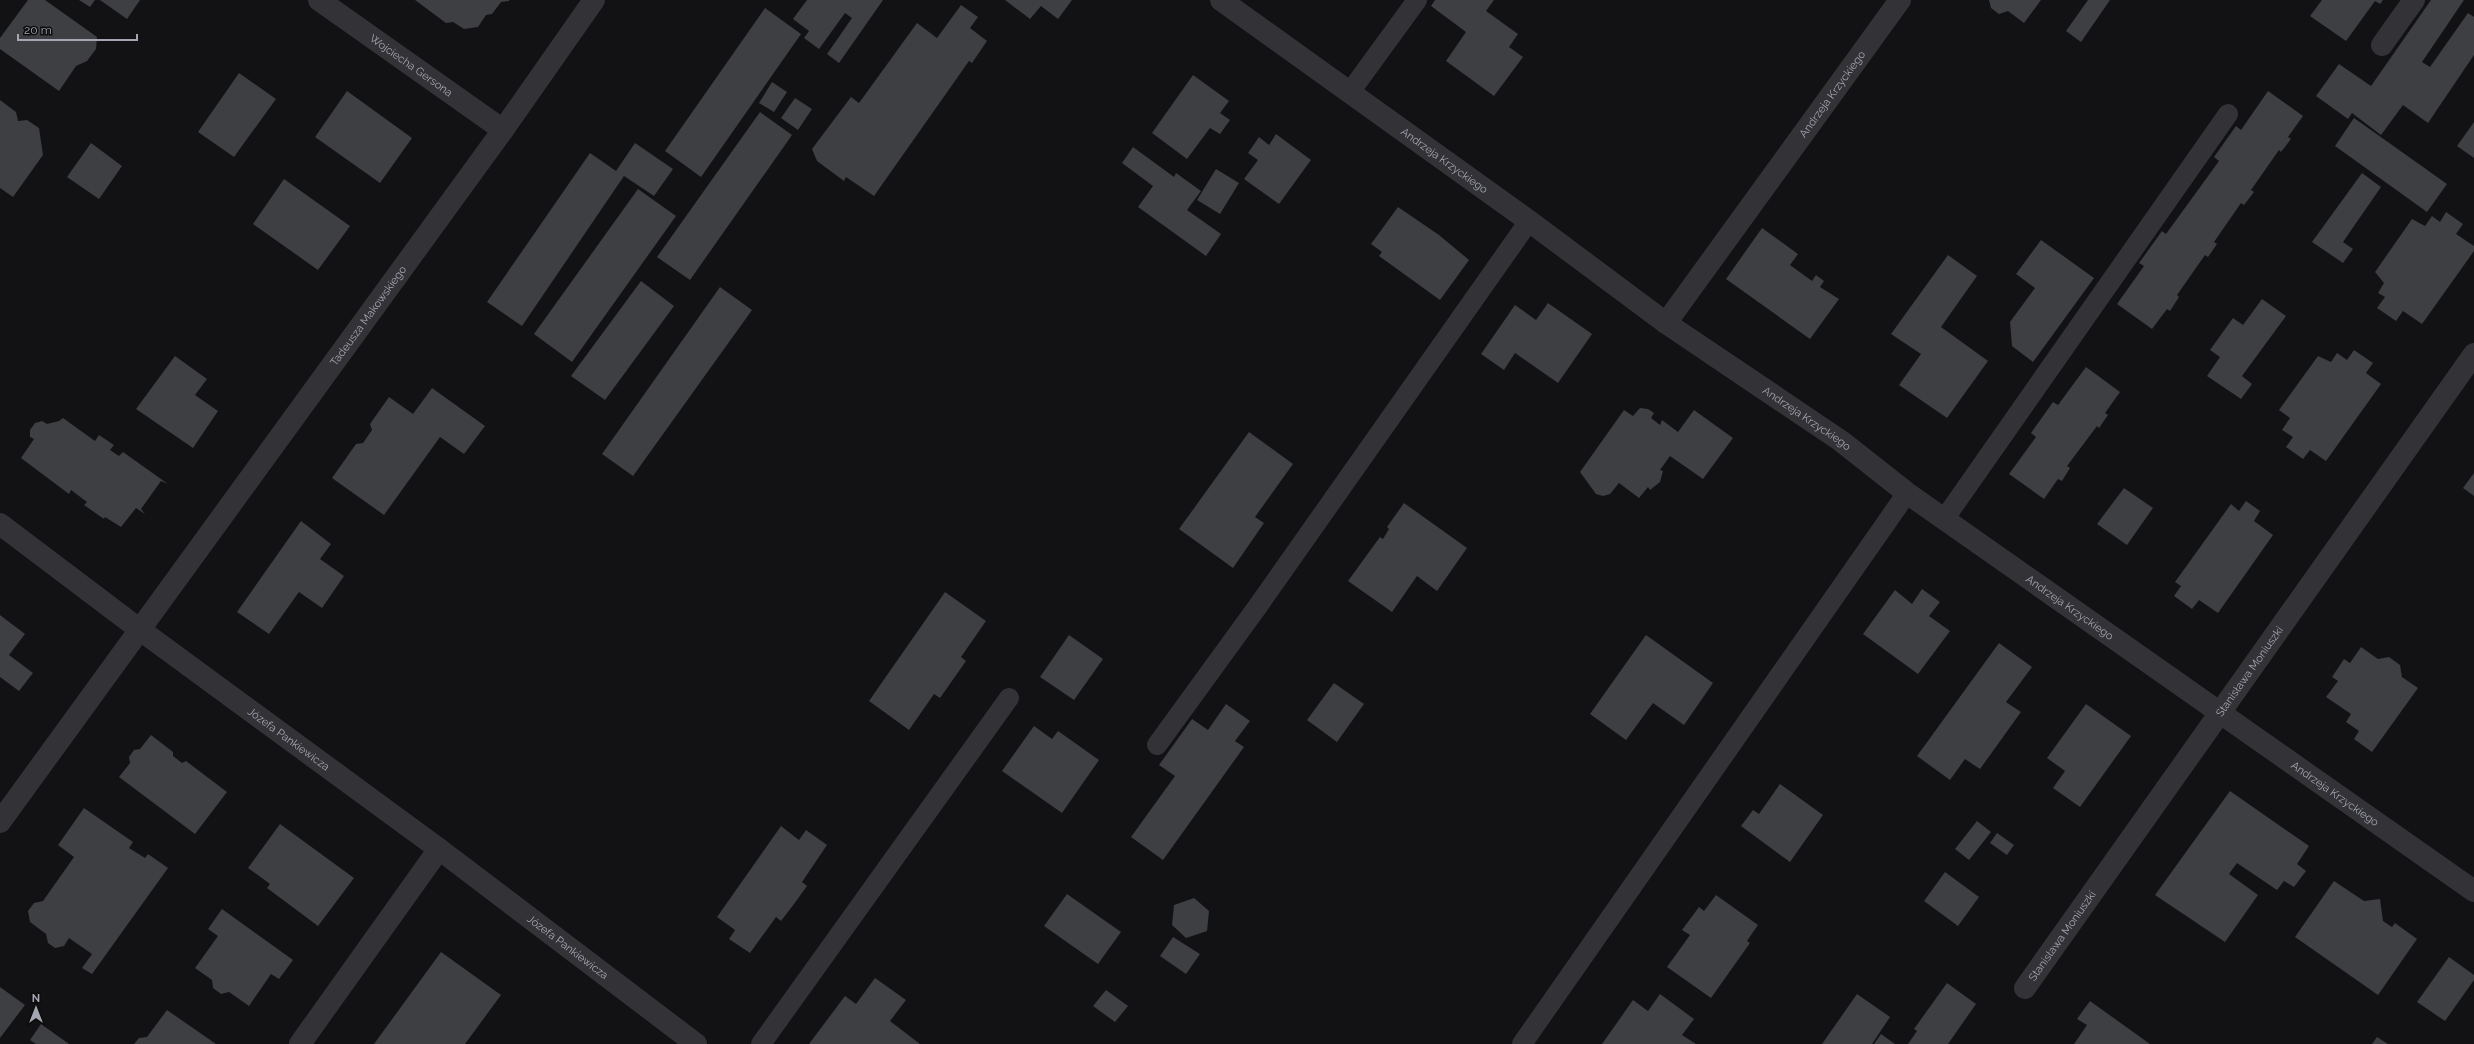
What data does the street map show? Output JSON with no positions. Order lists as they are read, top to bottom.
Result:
{
  "streets": {
    "street": [
      "Wojciecha Gersona",
      "Andrzeja Krzyckiego",
      "Tadeusza Makowskiego",
      "Stanisława Moniuszki",
      "Józefa Pankiewicza"
    ]
  },
  "crossings": [
    ["Wojciecha Gersona", "Tadeusza Makowskiego"],
    ["Andrzeja Krzyckiego", "Stanisława Moniuszki"],
    ["Tadeusza Makowskiego", "Józefa Pankiewicza"]
  ],
  "scale_bar": "20 m",
  "north": "top"
}
